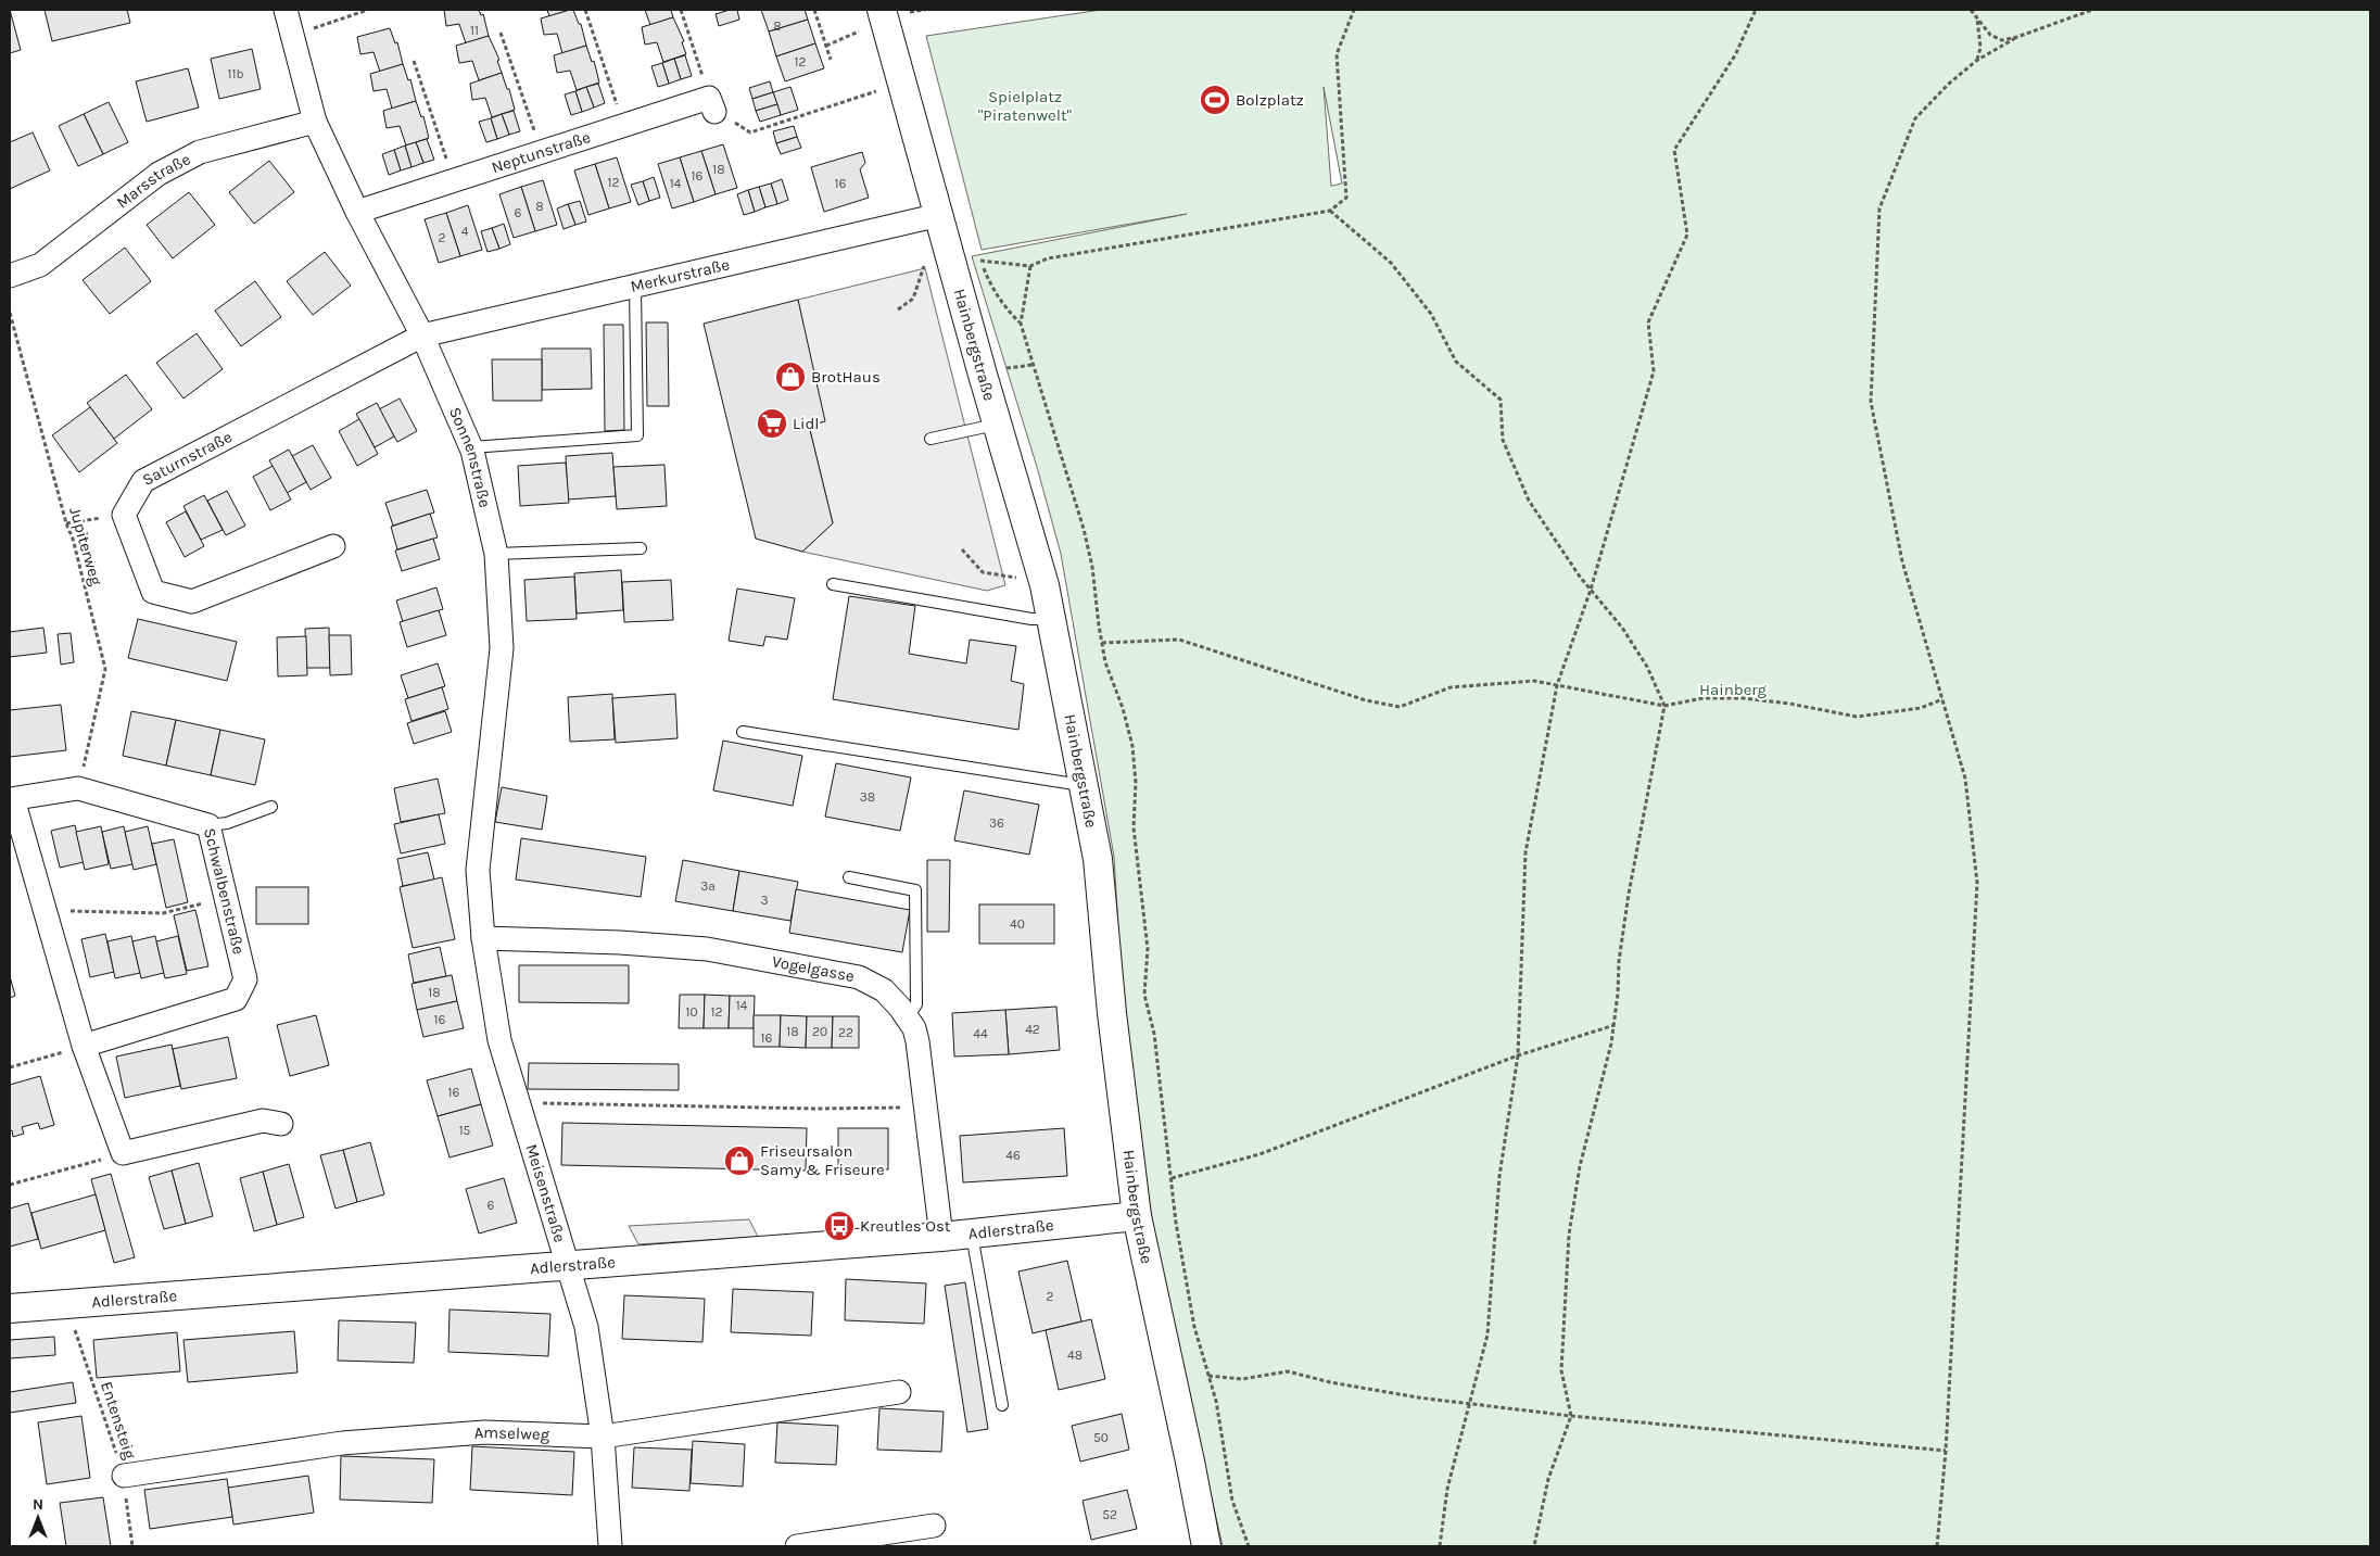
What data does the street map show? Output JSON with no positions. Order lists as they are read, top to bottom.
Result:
{
  "streets": {
    "street": [
      "Neptunstraße",
      "Marsstraße",
      "Merkurstraße",
      "Hainbergstraße",
      "Sonnenstraße",
      "Saturnstraße",
      "Schwalbenstraße",
      "Vogelgasse",
      "Meisenstraße",
      "Adlerstraße",
      "Amselweg"
    ],
    "path": ["Jupiterweg", "Entensteig"]
  },
  "crossings": [
    ["Neptunstraße", "Sonnenstraße"],
    ["Marsstraße", "Sonnenstraße"],
    ["Merkurstraße", "Hainbergstraße"],
    ["Merkurstraße", "Sonnenstraße"],
    ["Merkurstraße", "Saturnstraße"],
    ["Hainbergstraße", "Adlerstraße"],
    ["Sonnenstraße", "Saturnstraße"],
    ["Sonnenstraße", "Vogelgasse"],
    ["Sonnenstraße", "Meisenstraße"],
    ["Jupiterweg", "Schwalbenstraße"],
    ["Vogelgasse", "Meisenstraße"],
    ["Vogelgasse", "Adlerstraße"],
    ["Meisenstraße", "Adlerstraße"],
    ["Meisenstraße", "Amselweg"],
    ["Adlerstraße", "Entensteig"],
    ["Entensteig", "Amselweg"]
  ],
  "parks": ["Spielplatz \"Piratenwelt\"", "Hainberg"],
  "places": {
    "sports": ["Bolzplatz"],
    "shop": ["BrotHaus", "Friseursalon Samy & Friseure"],
    "supermarket": ["Lidl"],
    "bus stop": ["Kreutles Ost"]
  },
  "house_numbers": [
    "8",
    "11",
    "12",
    "11b",
    "18",
    "16",
    "12",
    "14",
    "16",
    "8",
    "6",
    "4",
    "2",
    "38",
    "36",
    "3a",
    "3",
    "40",
    "18",
    "14",
    "10",
    "12",
    "16",
    "42",
    "18",
    "20",
    "22",
    "44",
    "16",
    "16",
    "15",
    "46",
    "6",
    "2",
    "48",
    "50",
    "52"
  ],
  "north": "top"
}
